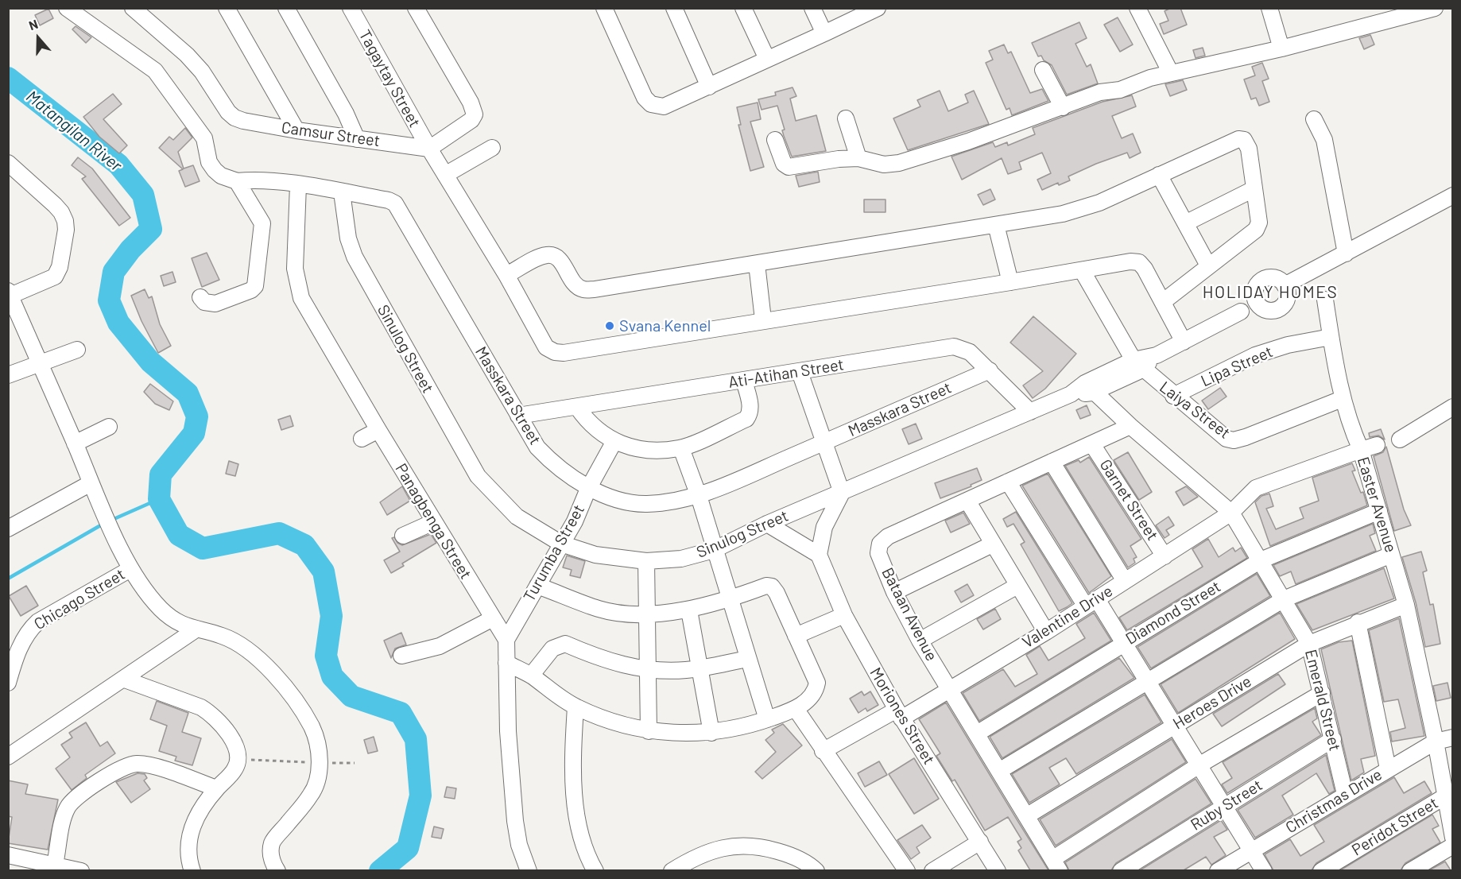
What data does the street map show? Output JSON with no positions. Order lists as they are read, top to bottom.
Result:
{
  "streets": {
    "street": [
      "Tagaytay Street",
      "Camsur Street",
      "Sinulog Street",
      "Lipa Street",
      "Ati-Atihan Street",
      "Masskara Street",
      "Laiya Street",
      "Garnet Street",
      "Easter Avenue",
      "Panagbenga Street",
      "Turumba Street",
      "Chicago Street",
      "Diamond Street",
      "Bataan Avenue",
      "Valentine Drive",
      "Emerald Street",
      "Heroes Drive",
      "Moriones Street",
      "Christmas Drive",
      "Ruby Street",
      "Peridot Street"
    ]
  },
  "crossings": [
    ["Tagaytay Street", "Camsur Street"],
    ["Sinulog Street", "Ati-Atihan Street"],
    ["Sinulog Street", "Masskara Street"],
    ["Sinulog Street", "Turumba Street"],
    ["Lipa Street", "Laiya Street"],
    ["Ati-Atihan Street", "Masskara Street"],
    ["Masskara Street", "Panagbenga Street"],
    ["Masskara Street", "Turumba Street"],
    ["Garnet Street", "Bataan Avenue"],
    ["Garnet Street", "Valentine Drive"],
    ["Easter Avenue", "Diamond Street"],
    ["Easter Avenue", "Valentine Drive"],
    ["Easter Avenue", "Emerald Street"],
    ["Easter Avenue", "Heroes Drive"],
    ["Easter Avenue", "Christmas Drive"],
    ["Easter Avenue", "Peridot Street"],
    ["Panagbenga Street", "Turumba Street"],
    ["Diamond Street", "Bataan Avenue"],
    ["Diamond Street", "Emerald Street"],
    ["Bataan Avenue", "Valentine Drive"],
    ["Bataan Avenue", "Heroes Drive"],
    ["Valentine Drive", "Emerald Street"],
    ["Valentine Drive", "Moriones Street"],
    ["Emerald Street", "Heroes Drive"],
    ["Emerald Street", "Christmas Drive"],
    ["Emerald Street", "Ruby Street"]
  ],
  "districts": ["HOLIDAY HOMES"],
  "water": ["Matangilan River"],
  "places": ["Svana Kennel"],
  "north": "top"
}
